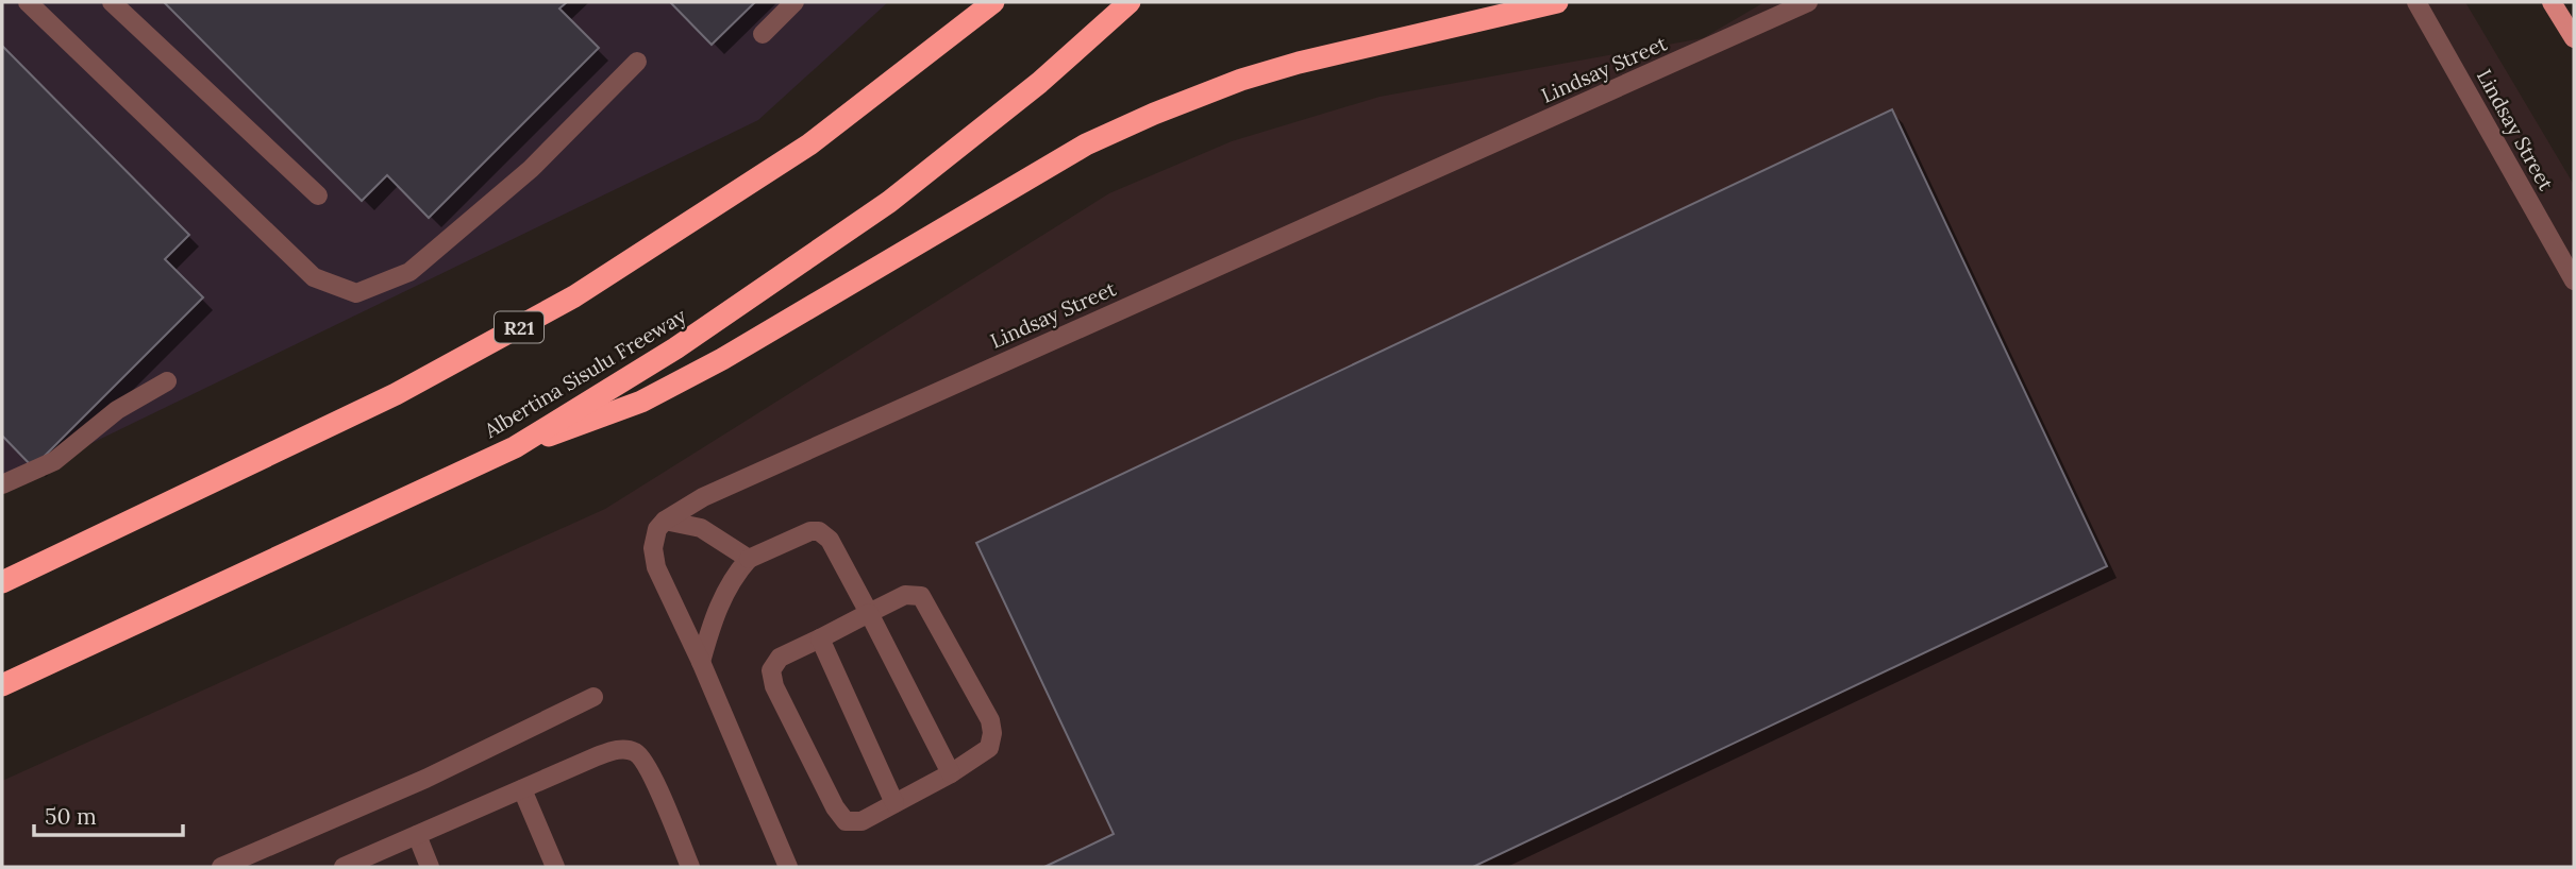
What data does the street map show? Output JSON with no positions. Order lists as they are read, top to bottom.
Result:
{
  "streets": {
    "highway": ["R21", "Albertina Sisulu Freeway"],
    "street": ["Lindsay Street"]
  },
  "scale_bar": "50 m"
}
